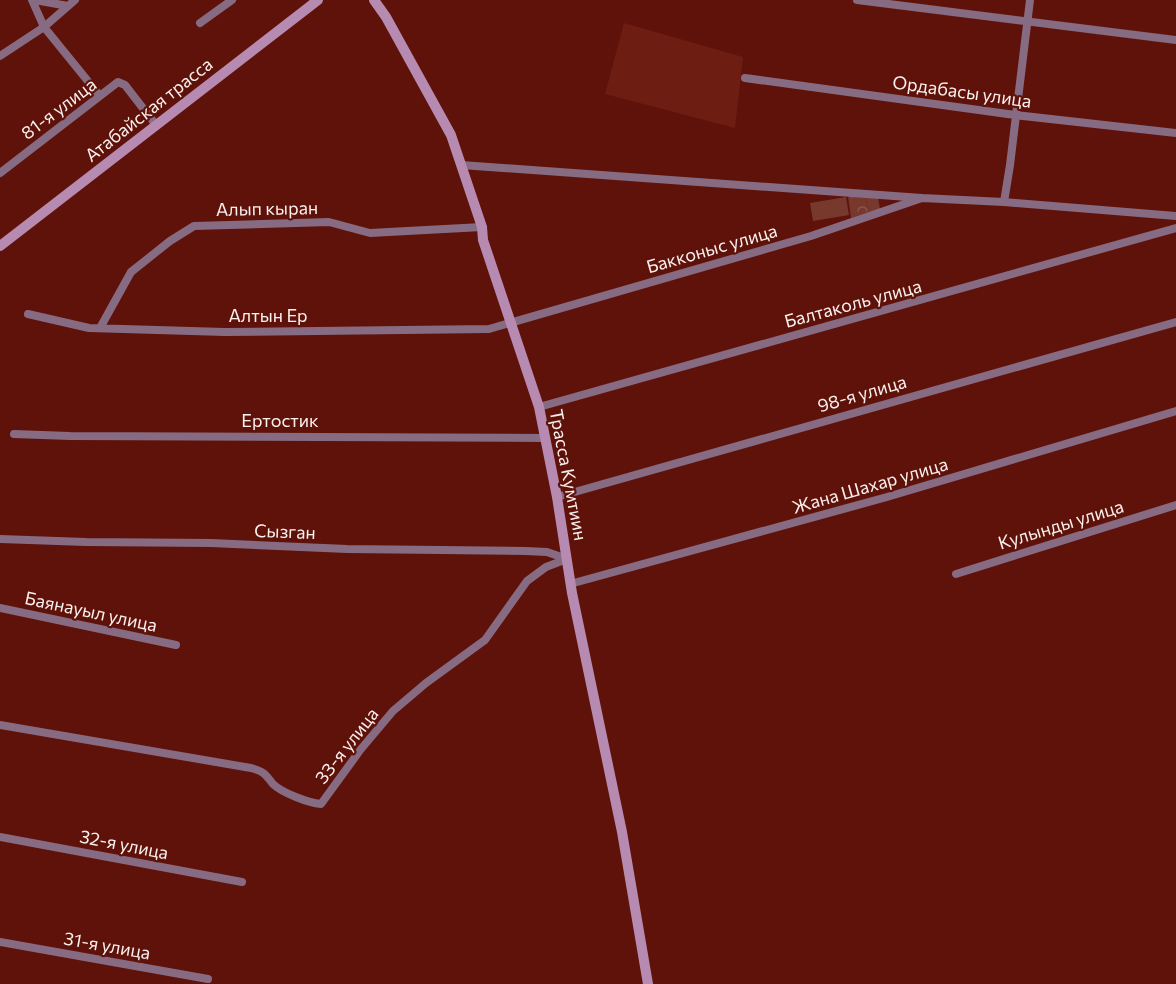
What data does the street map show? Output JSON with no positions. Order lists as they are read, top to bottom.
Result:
{
  "streets": {
    "street": [
      "Ордабасы улица",
      "81-я улица",
      "Атабайская трасса",
      "Алып кыран",
      "Бакконыс улица",
      "Балтаколь улица",
      "Алтын Ер",
      "98-я улица",
      "Ертостик",
      "Трасса Кумтиин",
      "Жана Шахар улица",
      "Кулынды улица",
      "Сызган",
      "Баянауыл улица",
      "33-я улица",
      "32-я улица",
      "31-я улица"
    ]
  },
  "crossings": [
    ["81-я улица", "Атабайская трасса"],
    ["Алып кыран", "Алтын Ер"],
    ["Алып кыран", "Трасса Кумтиин"],
    ["Бакконыс улица", "Алтын Ер"],
    ["Бакконыс улица", "Трасса Кумтиин"],
    ["Балтаколь улица", "Трасса Кумтиин"],
    ["Алтын Ер", "Трасса Кумтиин"],
    ["98-я улица", "Трасса Кумтиин"],
    ["Ертостик", "Трасса Кумтиин"],
    ["Трасса Кумтиин", "Жана Шахар улица"],
    ["Трасса Кумтиин", "Сызган"],
    ["Трасса Кумтиин", "33-я улица"],
    ["Сызган", "33-я улица"]
  ]
}
